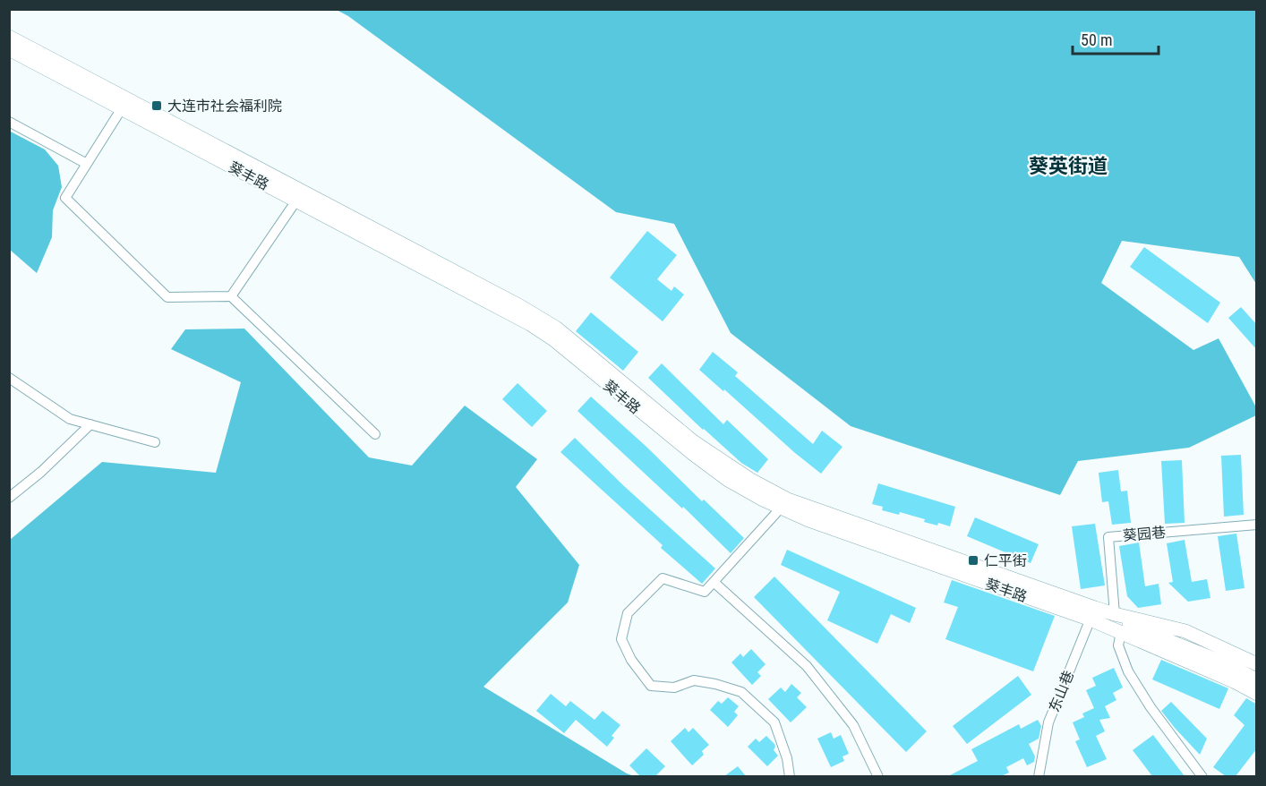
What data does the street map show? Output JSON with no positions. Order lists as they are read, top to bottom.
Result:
{
  "streets": {
    "main road": ["葵丰路"],
    "street": ["葵园巷", "东山巷"]
  },
  "crossings": [
    ["葵丰路", "葵园巷"],
    ["葵丰路", "东山巷"]
  ],
  "districts": ["葵英街道"],
  "places": {
    "transit": ["大连市社会福利院", "仁平街"]
  },
  "scale_bar": "50 m"
}
